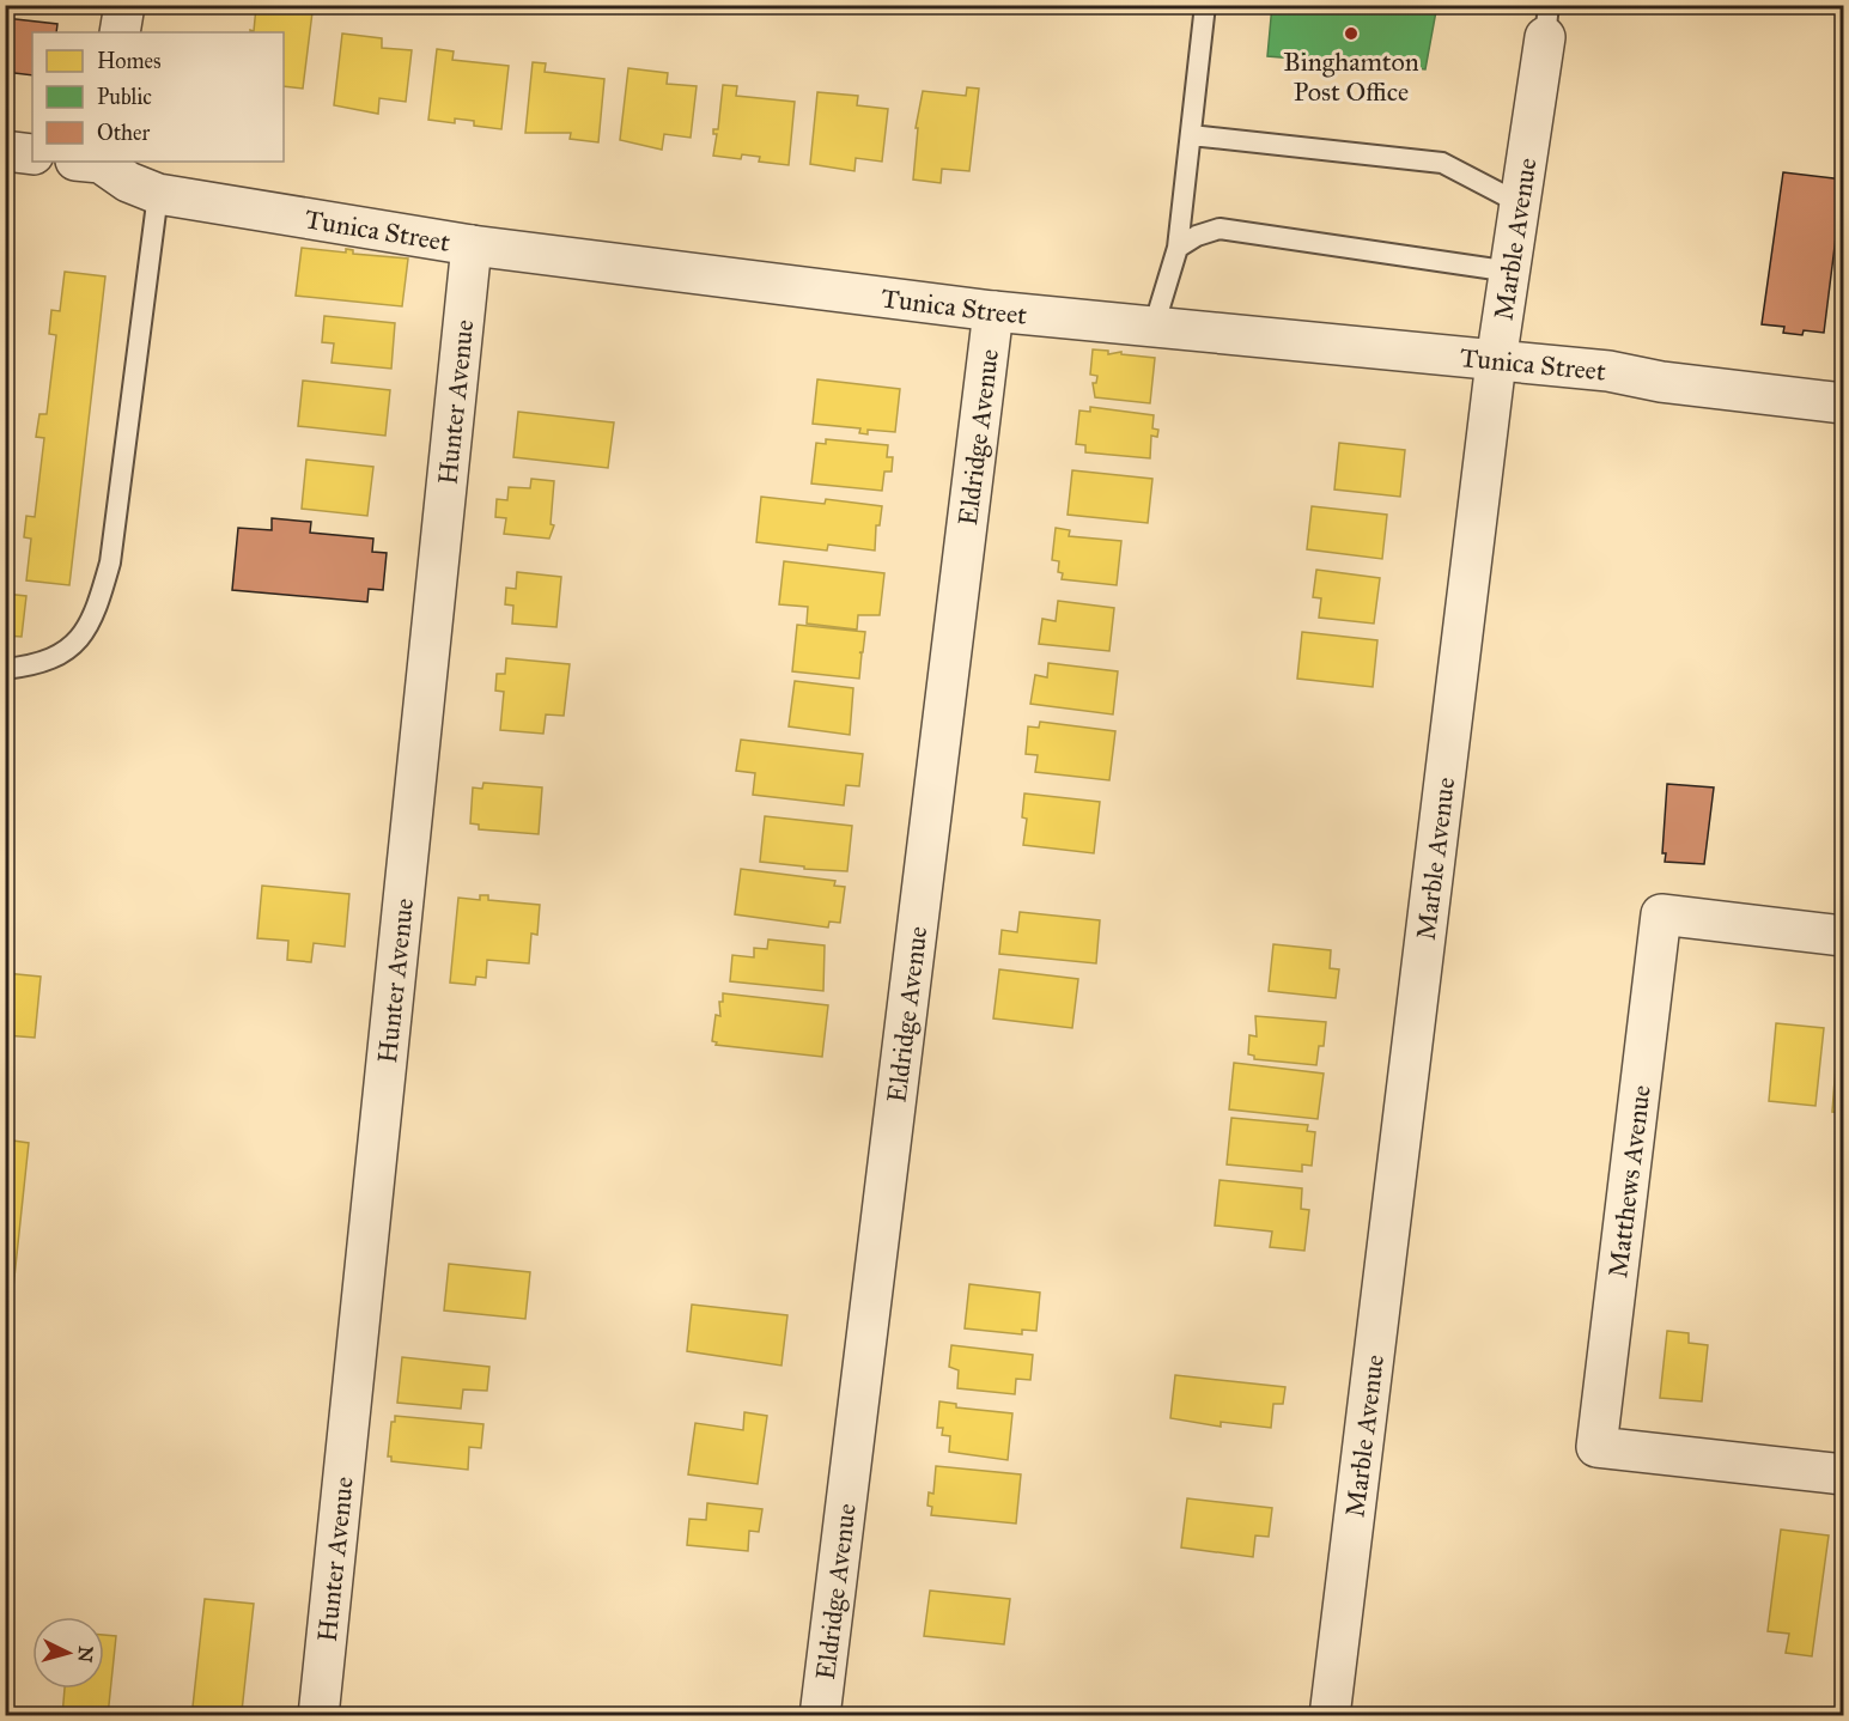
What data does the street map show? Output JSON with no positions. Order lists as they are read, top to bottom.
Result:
{
  "streets": {
    "street": [
      "Tunica Street",
      "Marble Avenue",
      "Hunter Avenue",
      "Eldridge Avenue",
      "Matthews Avenue"
    ]
  },
  "crossings": [
    ["Tunica Street", "Marble Avenue"],
    ["Tunica Street", "Hunter Avenue"],
    ["Tunica Street", "Eldridge Avenue"]
  ],
  "places": ["Binghamton Post Office"],
  "legend": ["Homes", "Public", "Other"],
  "north": "right"
}
